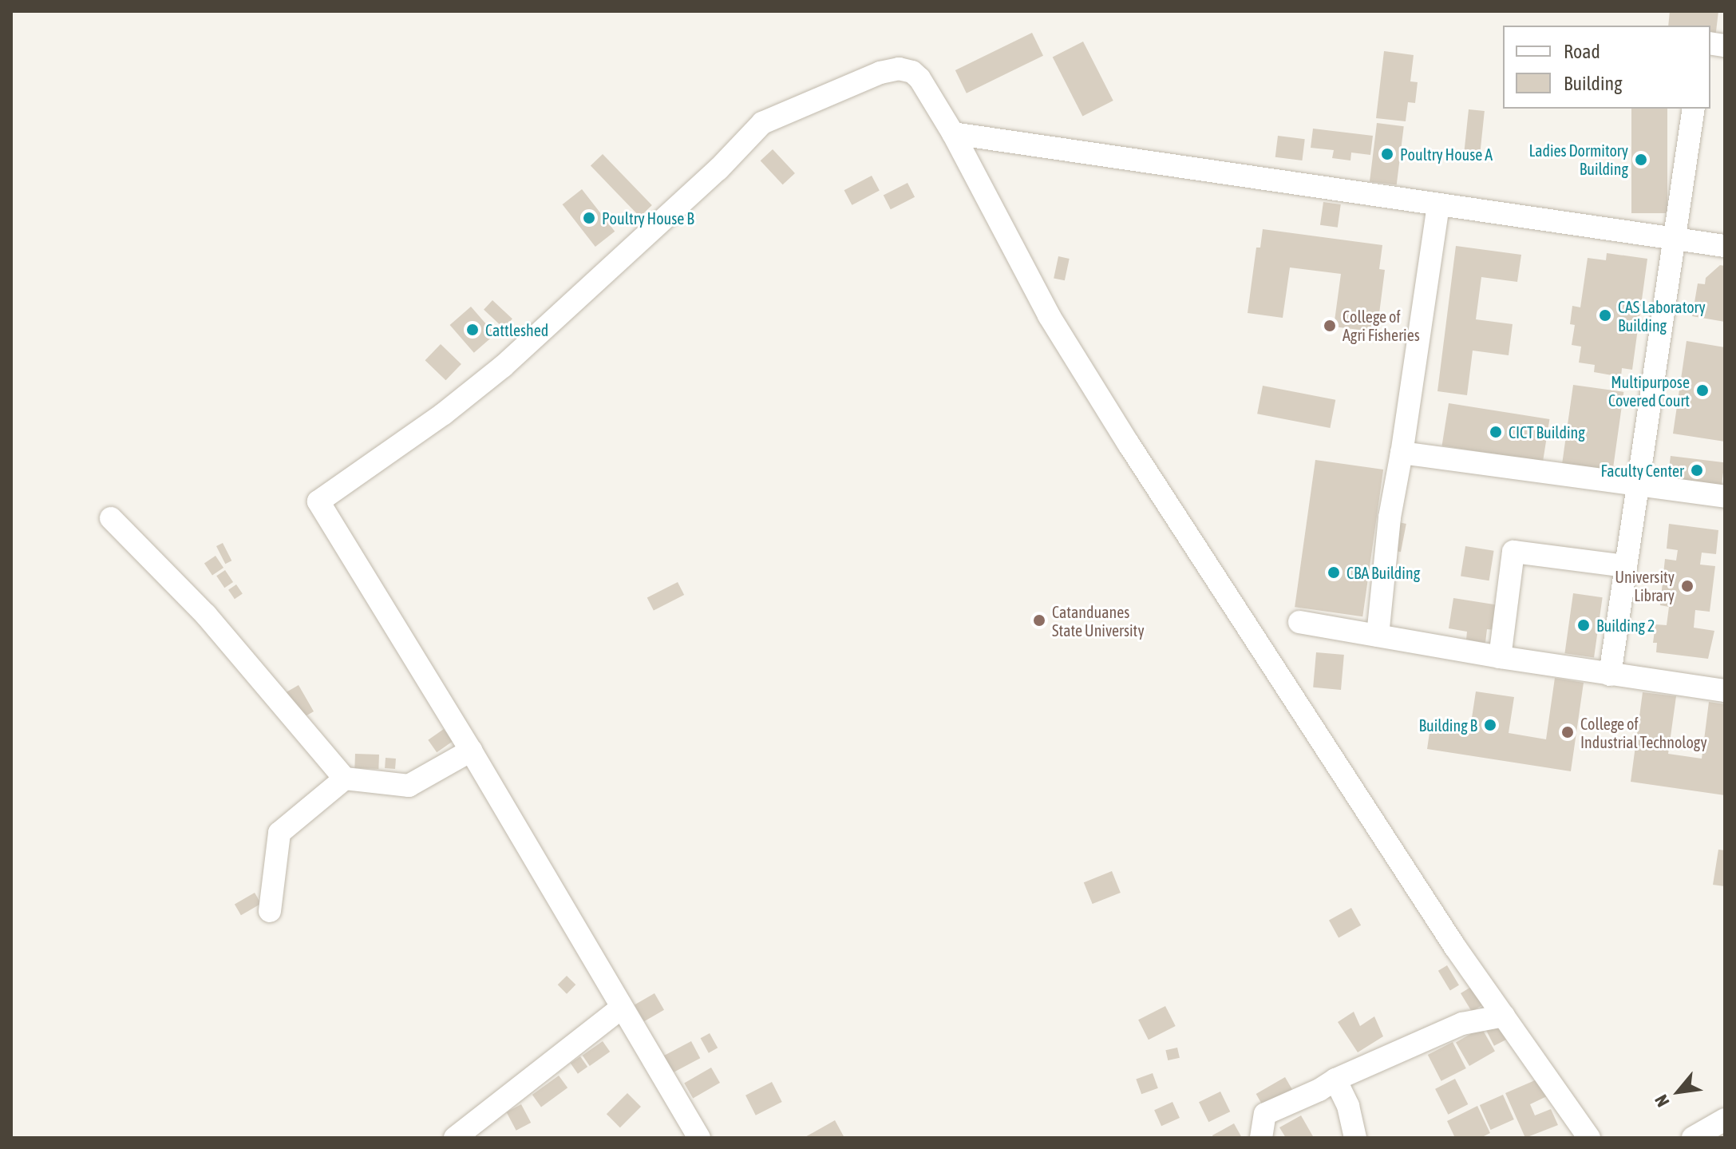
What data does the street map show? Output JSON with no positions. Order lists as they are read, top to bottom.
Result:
{
  "places": [
    "Poultry House A",
    "Ladies Dormitory Building",
    "Poultry House B",
    "CAS Laboratory Building",
    "College of Agri Fisheries",
    "Cattleshed",
    "Multipurpose Covered Court",
    "CICT Building",
    "Faculty Center",
    "CBA Building",
    "University Library",
    "Catanduanes State University",
    "Building 2",
    "Building B",
    "College of Industrial Technology"
  ],
  "legend": ["Road", "Building"],
  "north": "bottom left"
}
